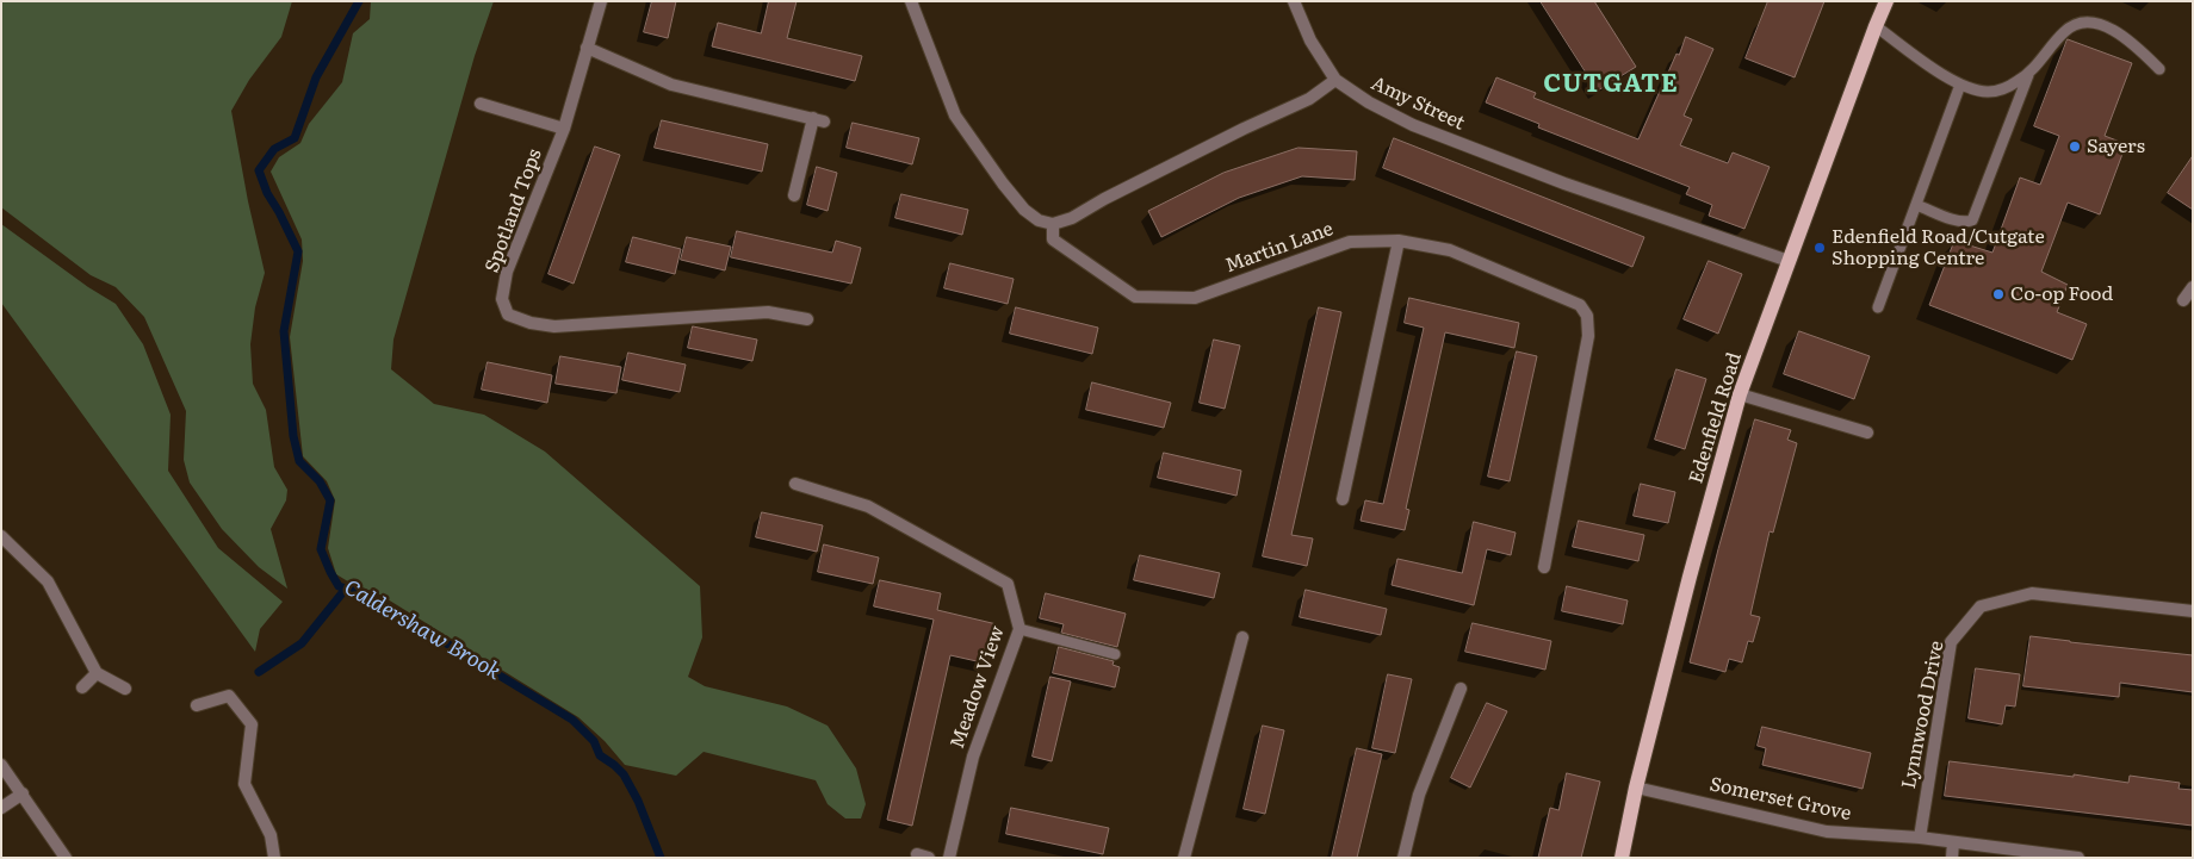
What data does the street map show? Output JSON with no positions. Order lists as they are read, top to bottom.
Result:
{
  "streets": {
    "main road": ["Edenfield Road"],
    "street": [
      "Amy Street",
      "Spotland Tops",
      "Martin Lane",
      "Meadow View",
      "Lynnwood Drive",
      "Somerset Grove"
    ]
  },
  "crossings": [
    ["Amy Street", "Edenfield Road"],
    ["Edenfield Road", "Somerset Grove"],
    ["Lynnwood Drive", "Somerset Grove"]
  ],
  "districts": ["CUTGATE"],
  "water": ["Caldershaw Brook"],
  "places": ["Sayers", "Edenfield Road/Cutgate Shopping Centre", "Co-op Food"]
}
